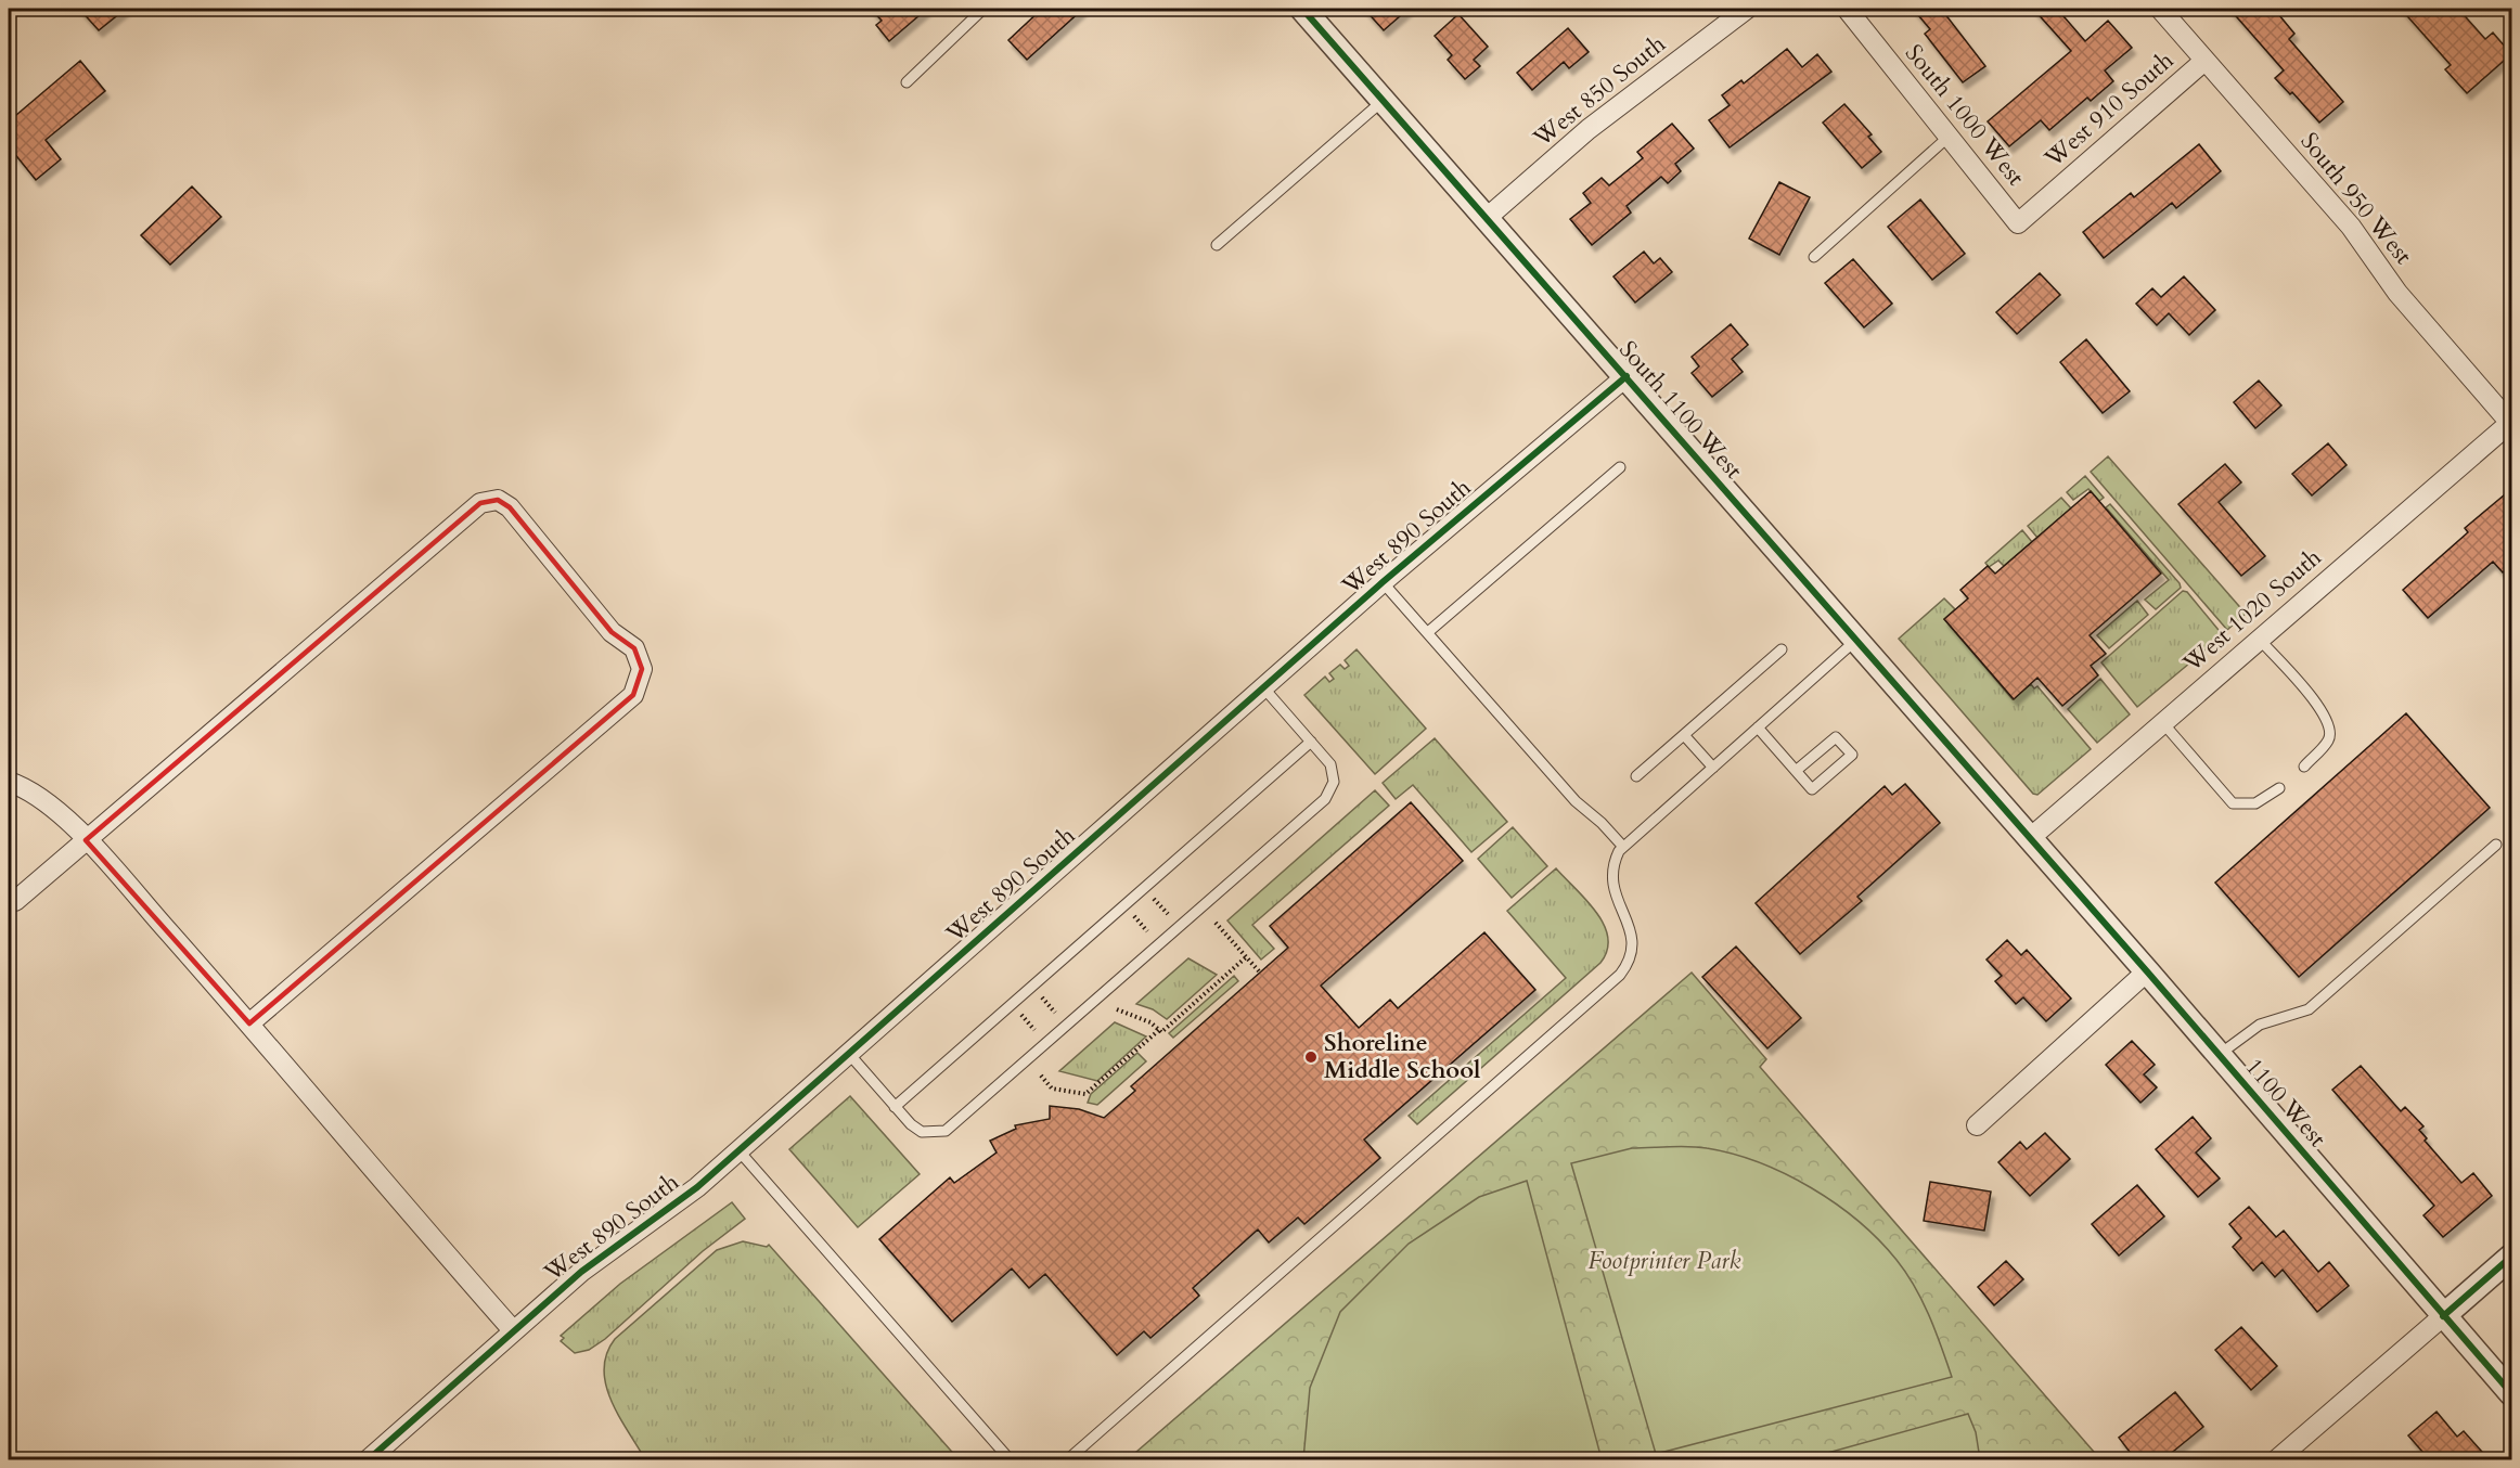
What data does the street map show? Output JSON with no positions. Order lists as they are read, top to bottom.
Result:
{
  "streets": {
    "street": [
      "West 850 South",
      "West 910 South",
      "South 1000 West",
      "South 950 West",
      "South 1100 West",
      "West 890 South",
      "West 1020 South",
      "1100 West"
    ]
  },
  "crossings": [
    ["West 850 South", "South 1100 West"],
    ["West 910 South", "South 1000 West"],
    ["West 910 South", "South 950 West"],
    ["South 950 West", "West 1020 South"],
    ["South 1100 West", "West 890 South"],
    ["South 1100 West", "West 1020 South"],
    ["South 1100 West", "1100 West"],
    ["West 1020 South", "1100 West"]
  ],
  "parks": ["Footprinter Park"],
  "places": ["Shoreline Middle School"]
}
